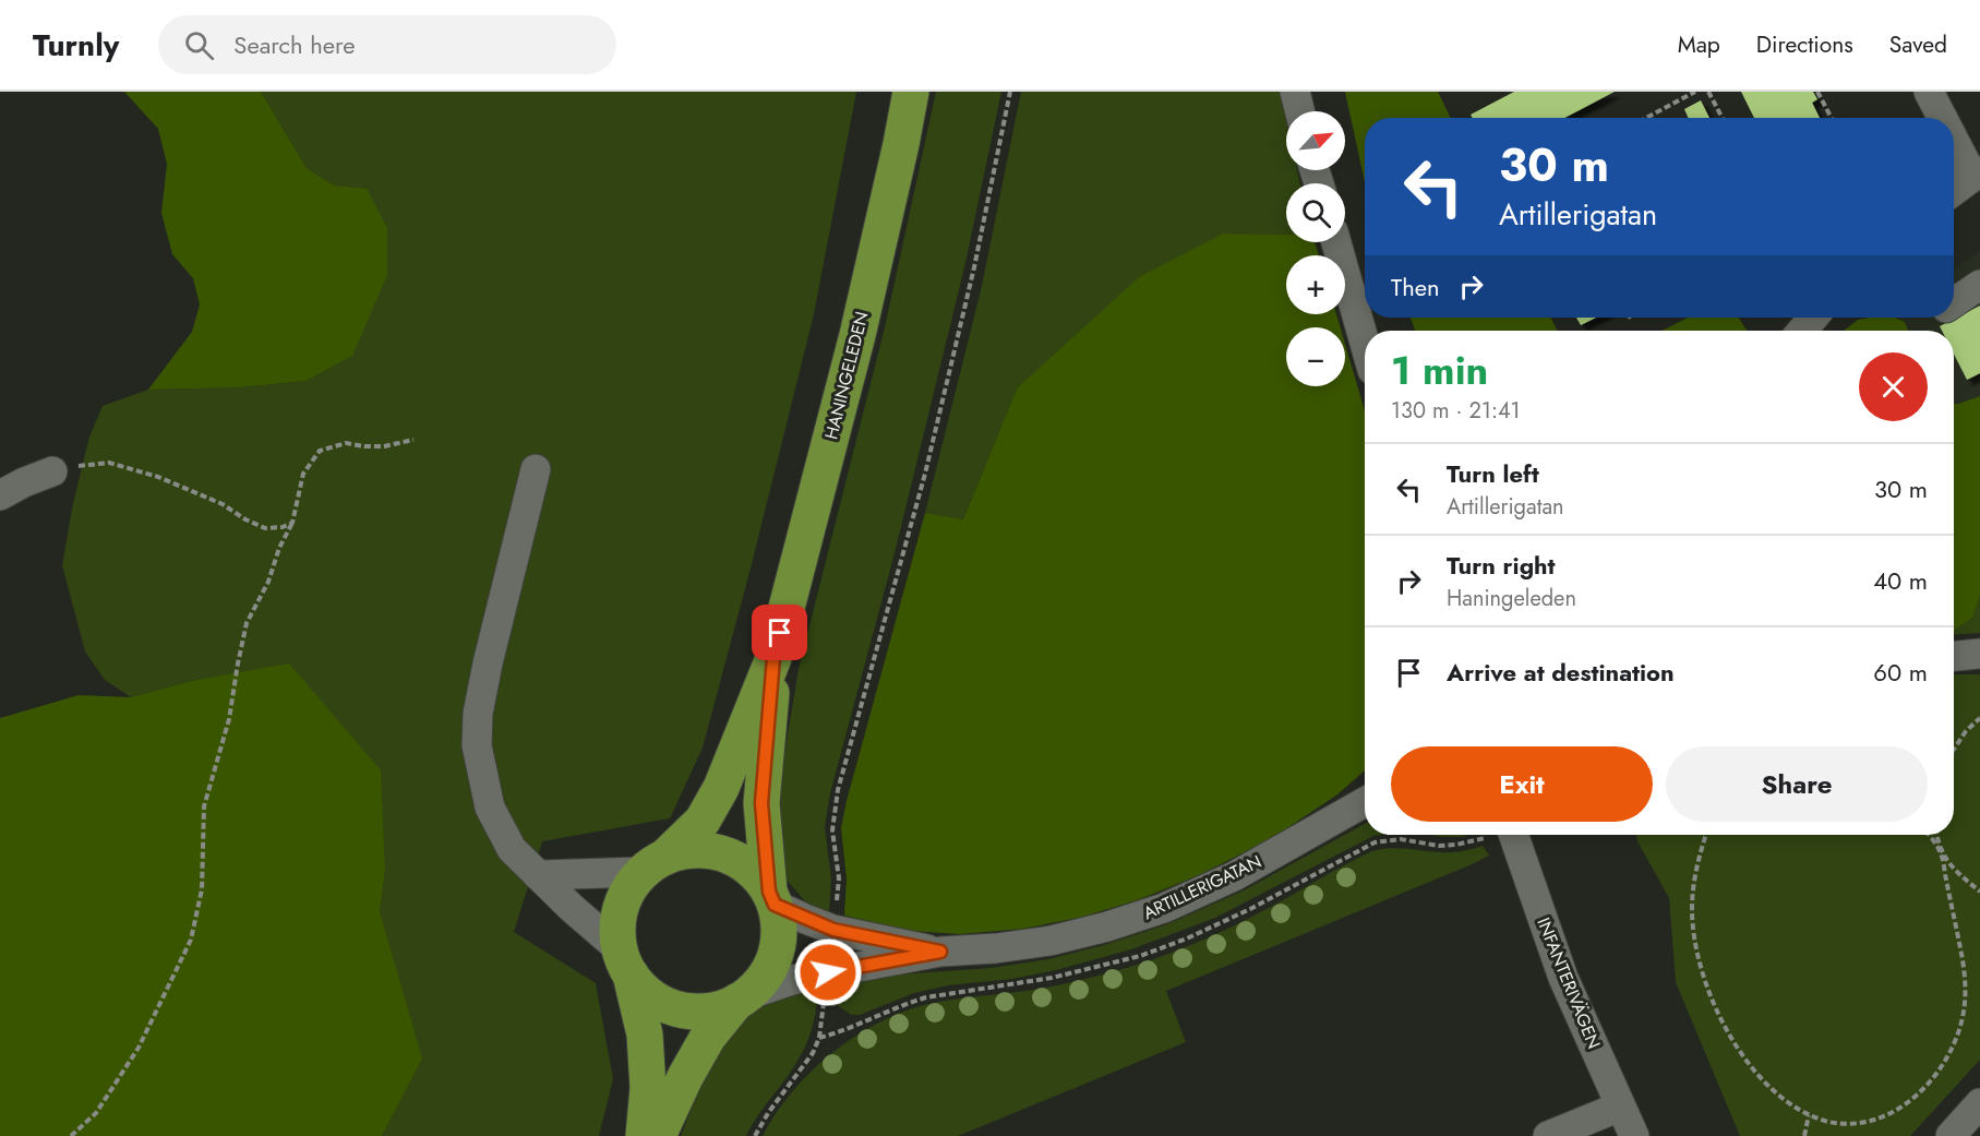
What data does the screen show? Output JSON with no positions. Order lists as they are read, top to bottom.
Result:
{
  "streets": {
    "main road": ["HANINGELEDEN"],
    "street": ["ARTILLERIGATAN", "INFANTERIVÄGEN"]
  },
  "crossings": [
    ["HANINGELEDEN", "ARTILLERIGATAN"]
  ],
  "north": "top right",
  "page": {
    "header": "Turnly",
    "search": "Search here",
    "nav": ["Map", "Directions", "Saved"],
    "map_buttons": ["+", "−"],
    "turn": ["30 m", "Artillerigatan"],
    "then": "Then",
    "heading": ["1 min", "130 m · 21:41"],
    "list": [
      {
        "name": "Turn left",
        "note": "Artillerigatan",
        "value": "30 m"
      },
      {
        "name": "Turn right",
        "note": "Haningeleden",
        "value": "40 m"
      },
      {
        "name": "Arrive at destination",
        "value": "60 m"
      }
    ],
    "buttons": ["Exit", "Share"]
  }
}
